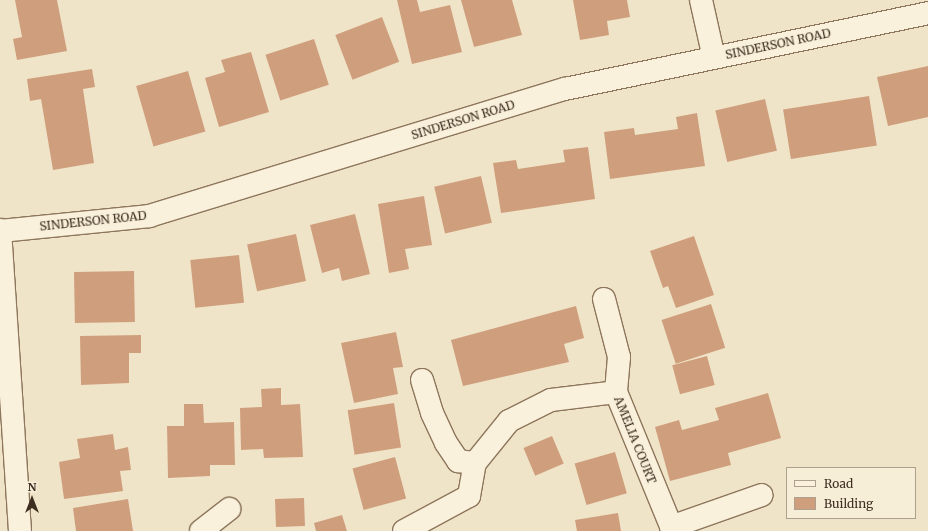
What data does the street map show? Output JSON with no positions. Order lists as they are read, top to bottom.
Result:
{
  "streets": {
    "street": ["SINDERSON ROAD", "AMELIA COURT"]
  },
  "legend": ["Road", "Building"],
  "north": "top"
}
